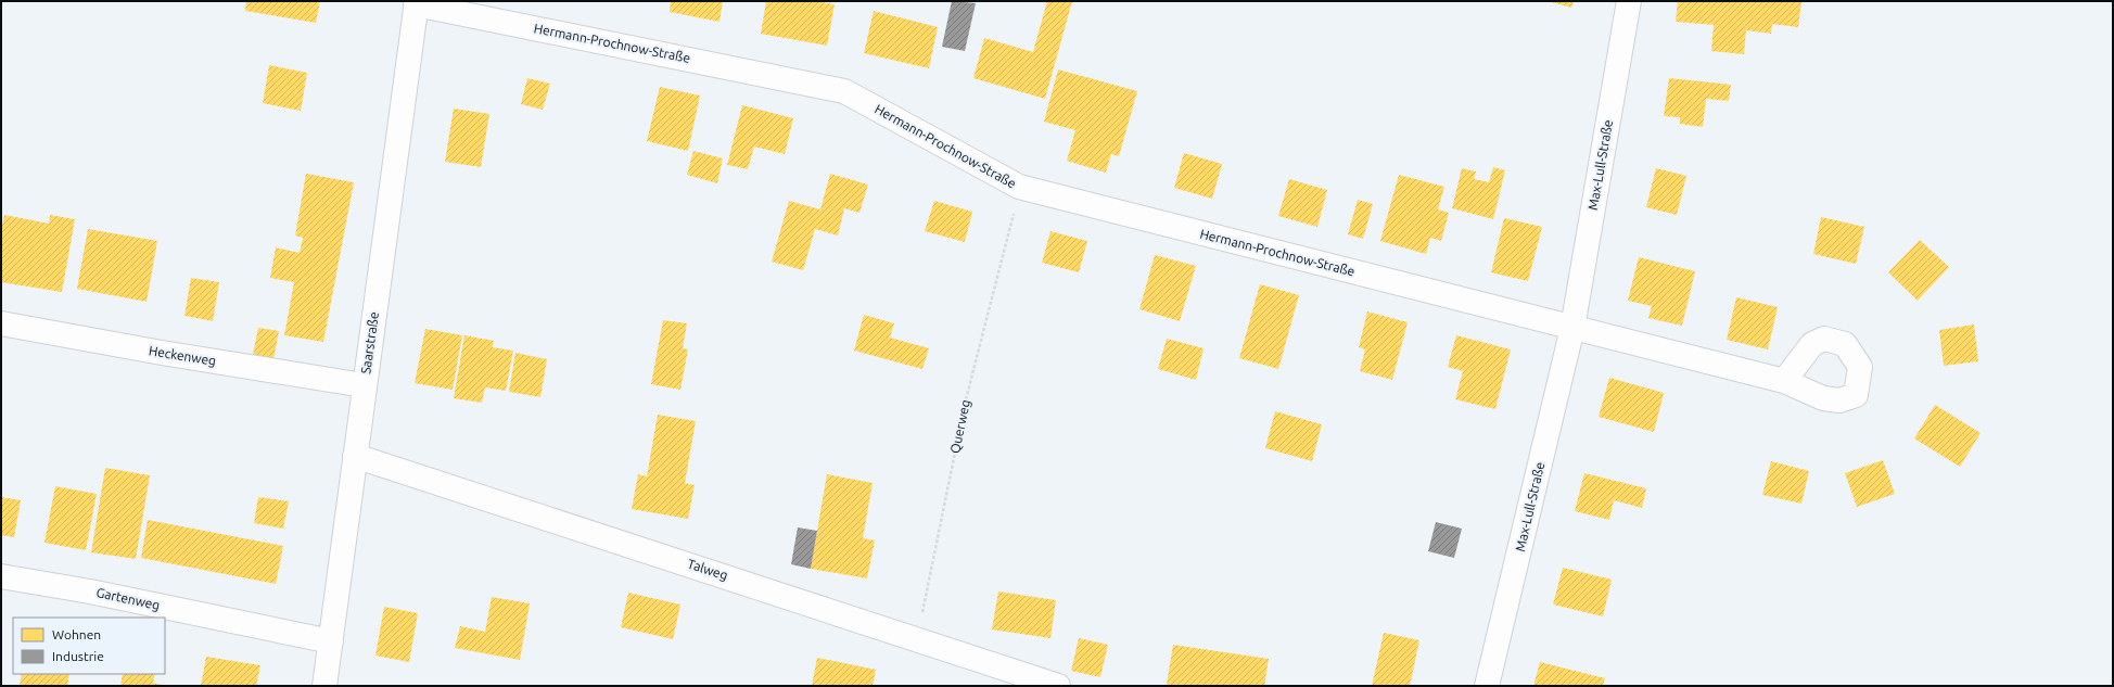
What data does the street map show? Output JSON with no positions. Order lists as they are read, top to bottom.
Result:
{
  "streets": {
    "street": [
      "Hermann-Prochnow-Straße",
      "Max-Lull-Straße",
      "Saarstraße",
      "Heckenweg",
      "Talweg",
      "Gartenweg"
    ],
    "path": ["Querweg"]
  },
  "crossings": [
    ["Hermann-Prochnow-Straße", "Max-Lull-Straße"],
    ["Hermann-Prochnow-Straße", "Saarstraße"],
    ["Saarstraße", "Heckenweg"],
    ["Saarstraße", "Talweg"],
    ["Saarstraße", "Gartenweg"],
    ["Querweg", "Talweg"]
  ],
  "legend": ["Wohnen", "Industrie"]
}
